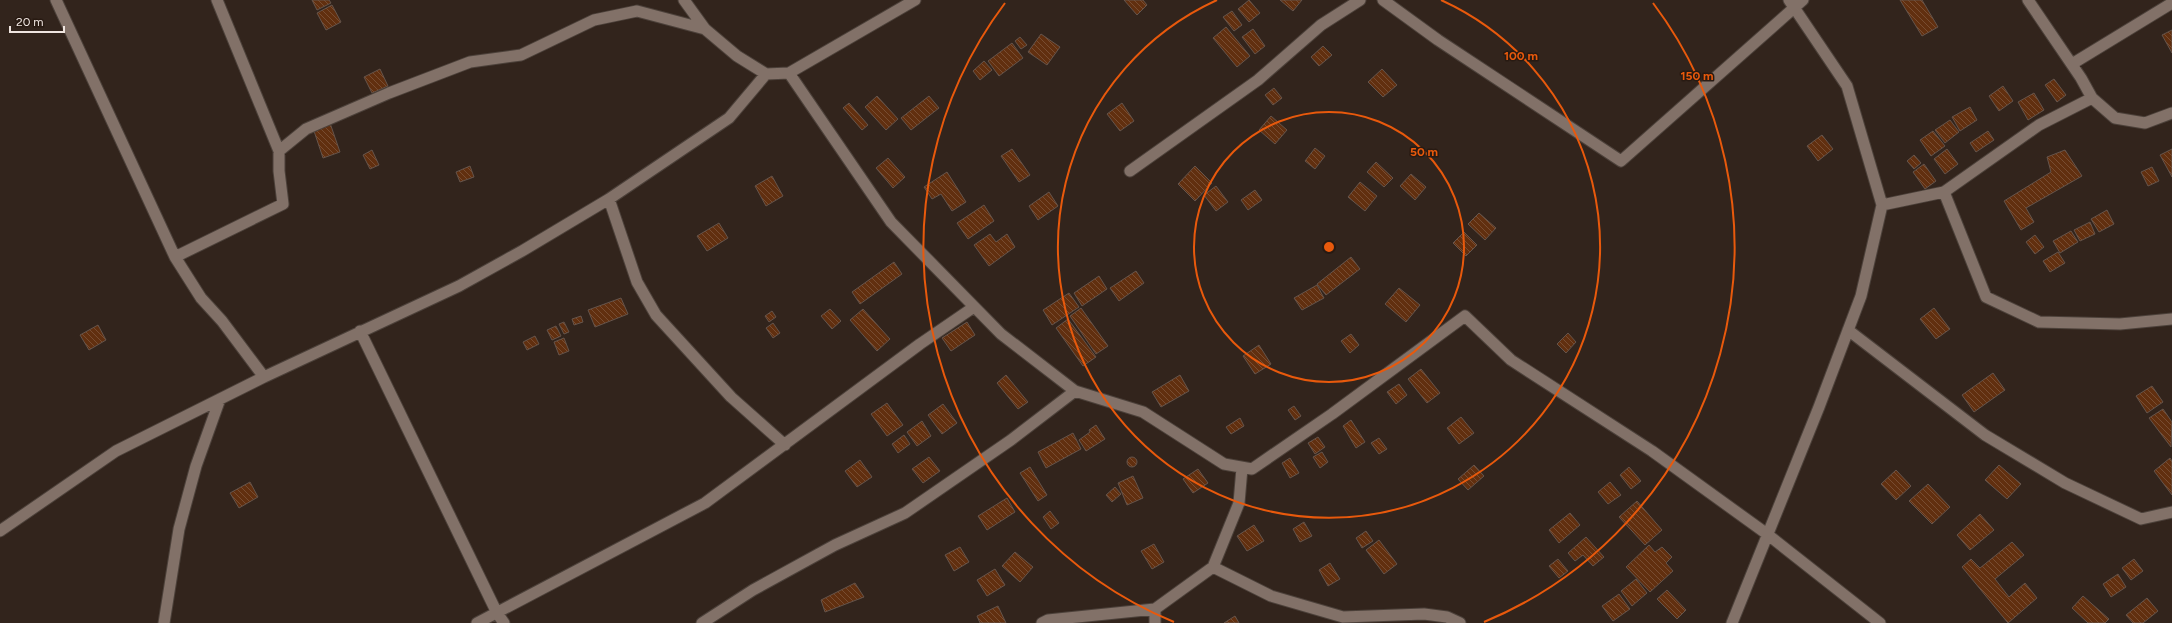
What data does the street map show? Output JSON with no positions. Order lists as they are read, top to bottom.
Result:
{
  "scale_bar": "20 m",
  "rings": ["100 m", "150 m", "50 m"]
}
